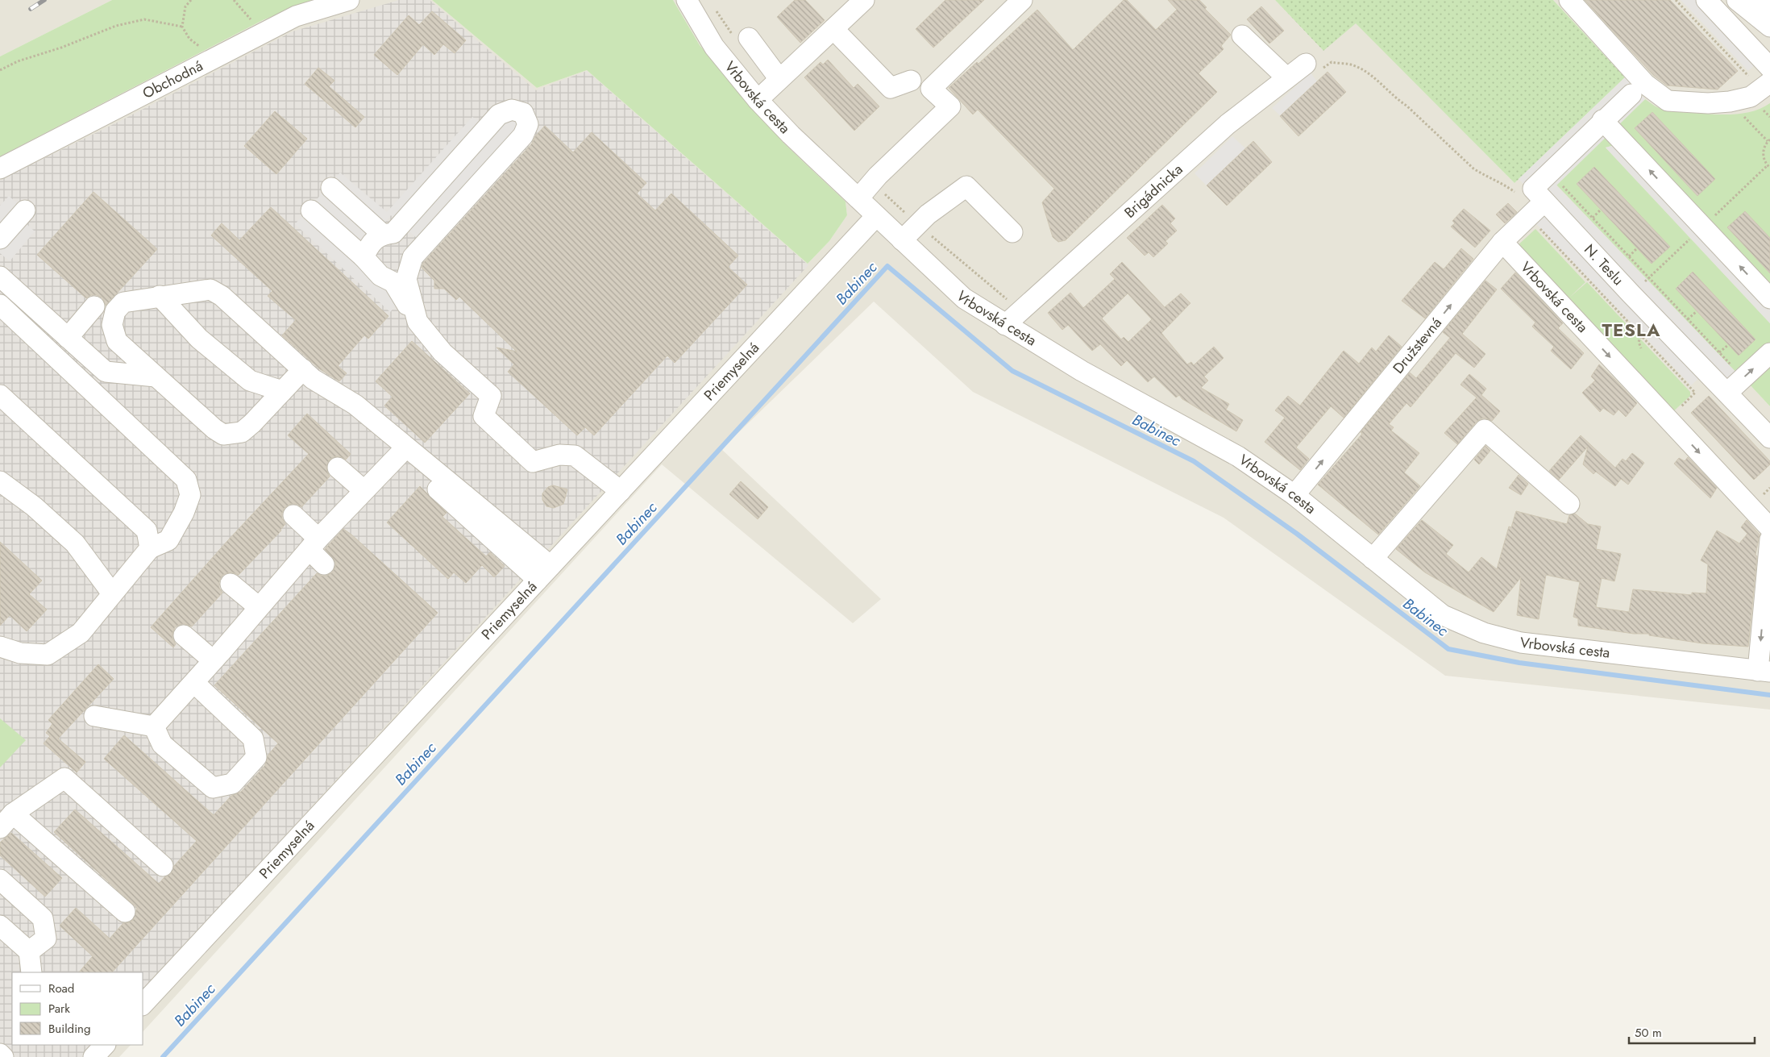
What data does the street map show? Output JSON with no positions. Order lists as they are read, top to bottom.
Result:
{
  "streets": {
    "street": [
      "Obchodná",
      "Vrbovská cesta",
      "Brigádnicka",
      "N. Teslu",
      "Družstevná",
      "Priemyselná"
    ]
  },
  "crossings": [
    ["Vrbovská cesta", "Brigádnicka"],
    ["Vrbovská cesta", "Družstevná"],
    ["Vrbovská cesta", "Priemyselná"],
    ["N. Teslu", "Družstevná"]
  ],
  "one_way": ["Družstevná"],
  "districts": ["TESLA"],
  "water": ["Babinec"],
  "legend": ["Road", "Park", "Building"],
  "scale_bar": "50 m"
}
